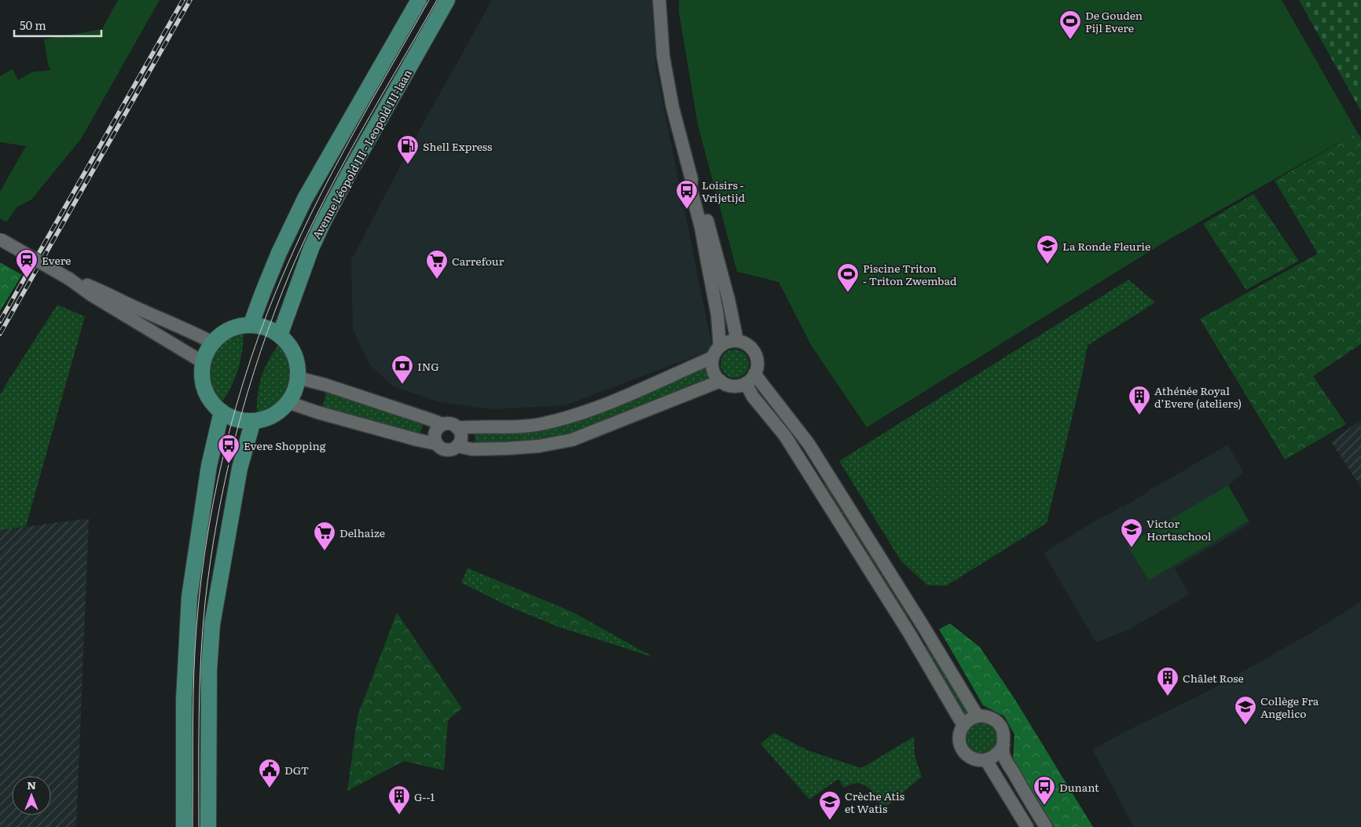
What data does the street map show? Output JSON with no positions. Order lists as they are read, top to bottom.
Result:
{
  "streets": {
    "main road": ["Avenue Léopold III - Leopold III-laan"]
  },
  "places": {
    "sports": ["De Gouden Pijl Evere", "Piscine Triton - Triton Zwembad"],
    "fuel station": ["Shell Express"],
    "bus stop": ["Loisirs - Vrijetijd", "Evere Shopping", "Dunant"],
    "school or university": [
      "La Ronde Fleurie",
      "Victor Hortaschool",
      "Collège Fra Angelico",
      "Crèche Atis et Watis"
    ],
    "station": ["Evere"],
    "supermarket": ["Carrefour", "Delhaize"],
    "bank": ["ING"],
    "building": ["Athénée Royal d’Evere (ateliers)", "Châlet Rose", "G--1"],
    "public building": ["DGT"]
  },
  "scale_bar": "50 m",
  "north": "top"
}
